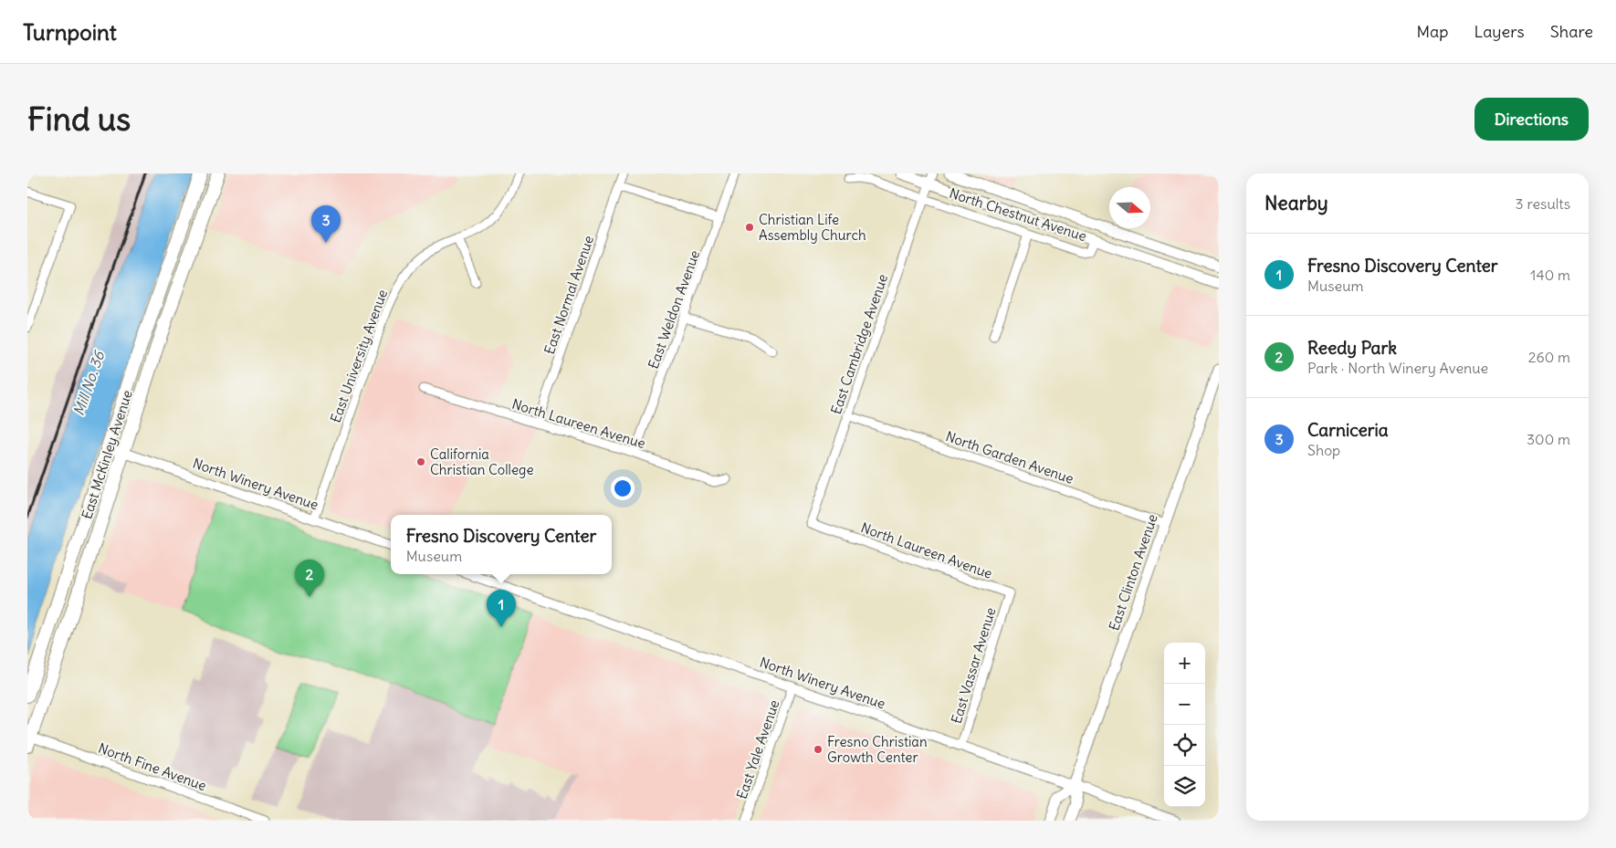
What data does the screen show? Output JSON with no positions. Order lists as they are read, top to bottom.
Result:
{
  "streets": {
    "main road": ["North Chestnut Avenue", "East McKinley Avenue", "East Clinton Avenue"],
    "street": [
      "East Normal Avenue",
      "East Weldon Avenue",
      "East Cambridge Avenue",
      "East University Avenue",
      "North Laureen Avenue",
      "North Garden Avenue",
      "North Winery Avenue",
      "East Vassar Avenue",
      "East Yale Avenue",
      "North Fine Avenue"
    ]
  },
  "crossings": [
    ["North Chestnut Avenue", "East Cambridge Avenue"],
    ["East Normal Avenue", "North Laureen Avenue"],
    ["East Weldon Avenue", "North Laureen Avenue"],
    ["East Cambridge Avenue", "North Laureen Avenue"],
    ["East Cambridge Avenue", "North Garden Avenue"],
    ["East University Avenue", "North Winery Avenue"],
    ["North Laureen Avenue", "East Vassar Avenue"],
    ["East McKinley Avenue", "North Winery Avenue"],
    ["East McKinley Avenue", "North Fine Avenue"],
    ["North Garden Avenue", "East Clinton Avenue"],
    ["North Winery Avenue", "East Clinton Avenue"],
    ["North Winery Avenue", "East Vassar Avenue"],
    ["North Winery Avenue", "East Yale Avenue"]
  ],
  "water": ["Mill No. 36"],
  "places": ["Christian Life Assembly Church", "California Christian College", "Fresno Christian Growth Center"],
  "north": "right",
  "page": {
    "header": "Turnpoint",
    "nav": ["Map", "Layers", "Share"],
    "buttons": "Directions",
    "title": "Find us",
    "heading": ["Nearby", "3 results"],
    "pins": ["3", "2", "1"],
    "list": [
      {
        "mark": "1",
        "name": "Fresno Discovery Center",
        "note": "Museum",
        "value": "140 m"
      },
      {
        "mark": "2",
        "name": "Reedy Park",
        "note": "Park · North Winery Avenue",
        "value": "260 m"
      },
      {
        "mark": "3",
        "name": "Carniceria",
        "note": "Shop",
        "value": "300 m"
      }
    ],
    "popup": ["Fresno Discovery Center", "Museum"],
    "map_buttons": ["+", "−"]
  }
}
